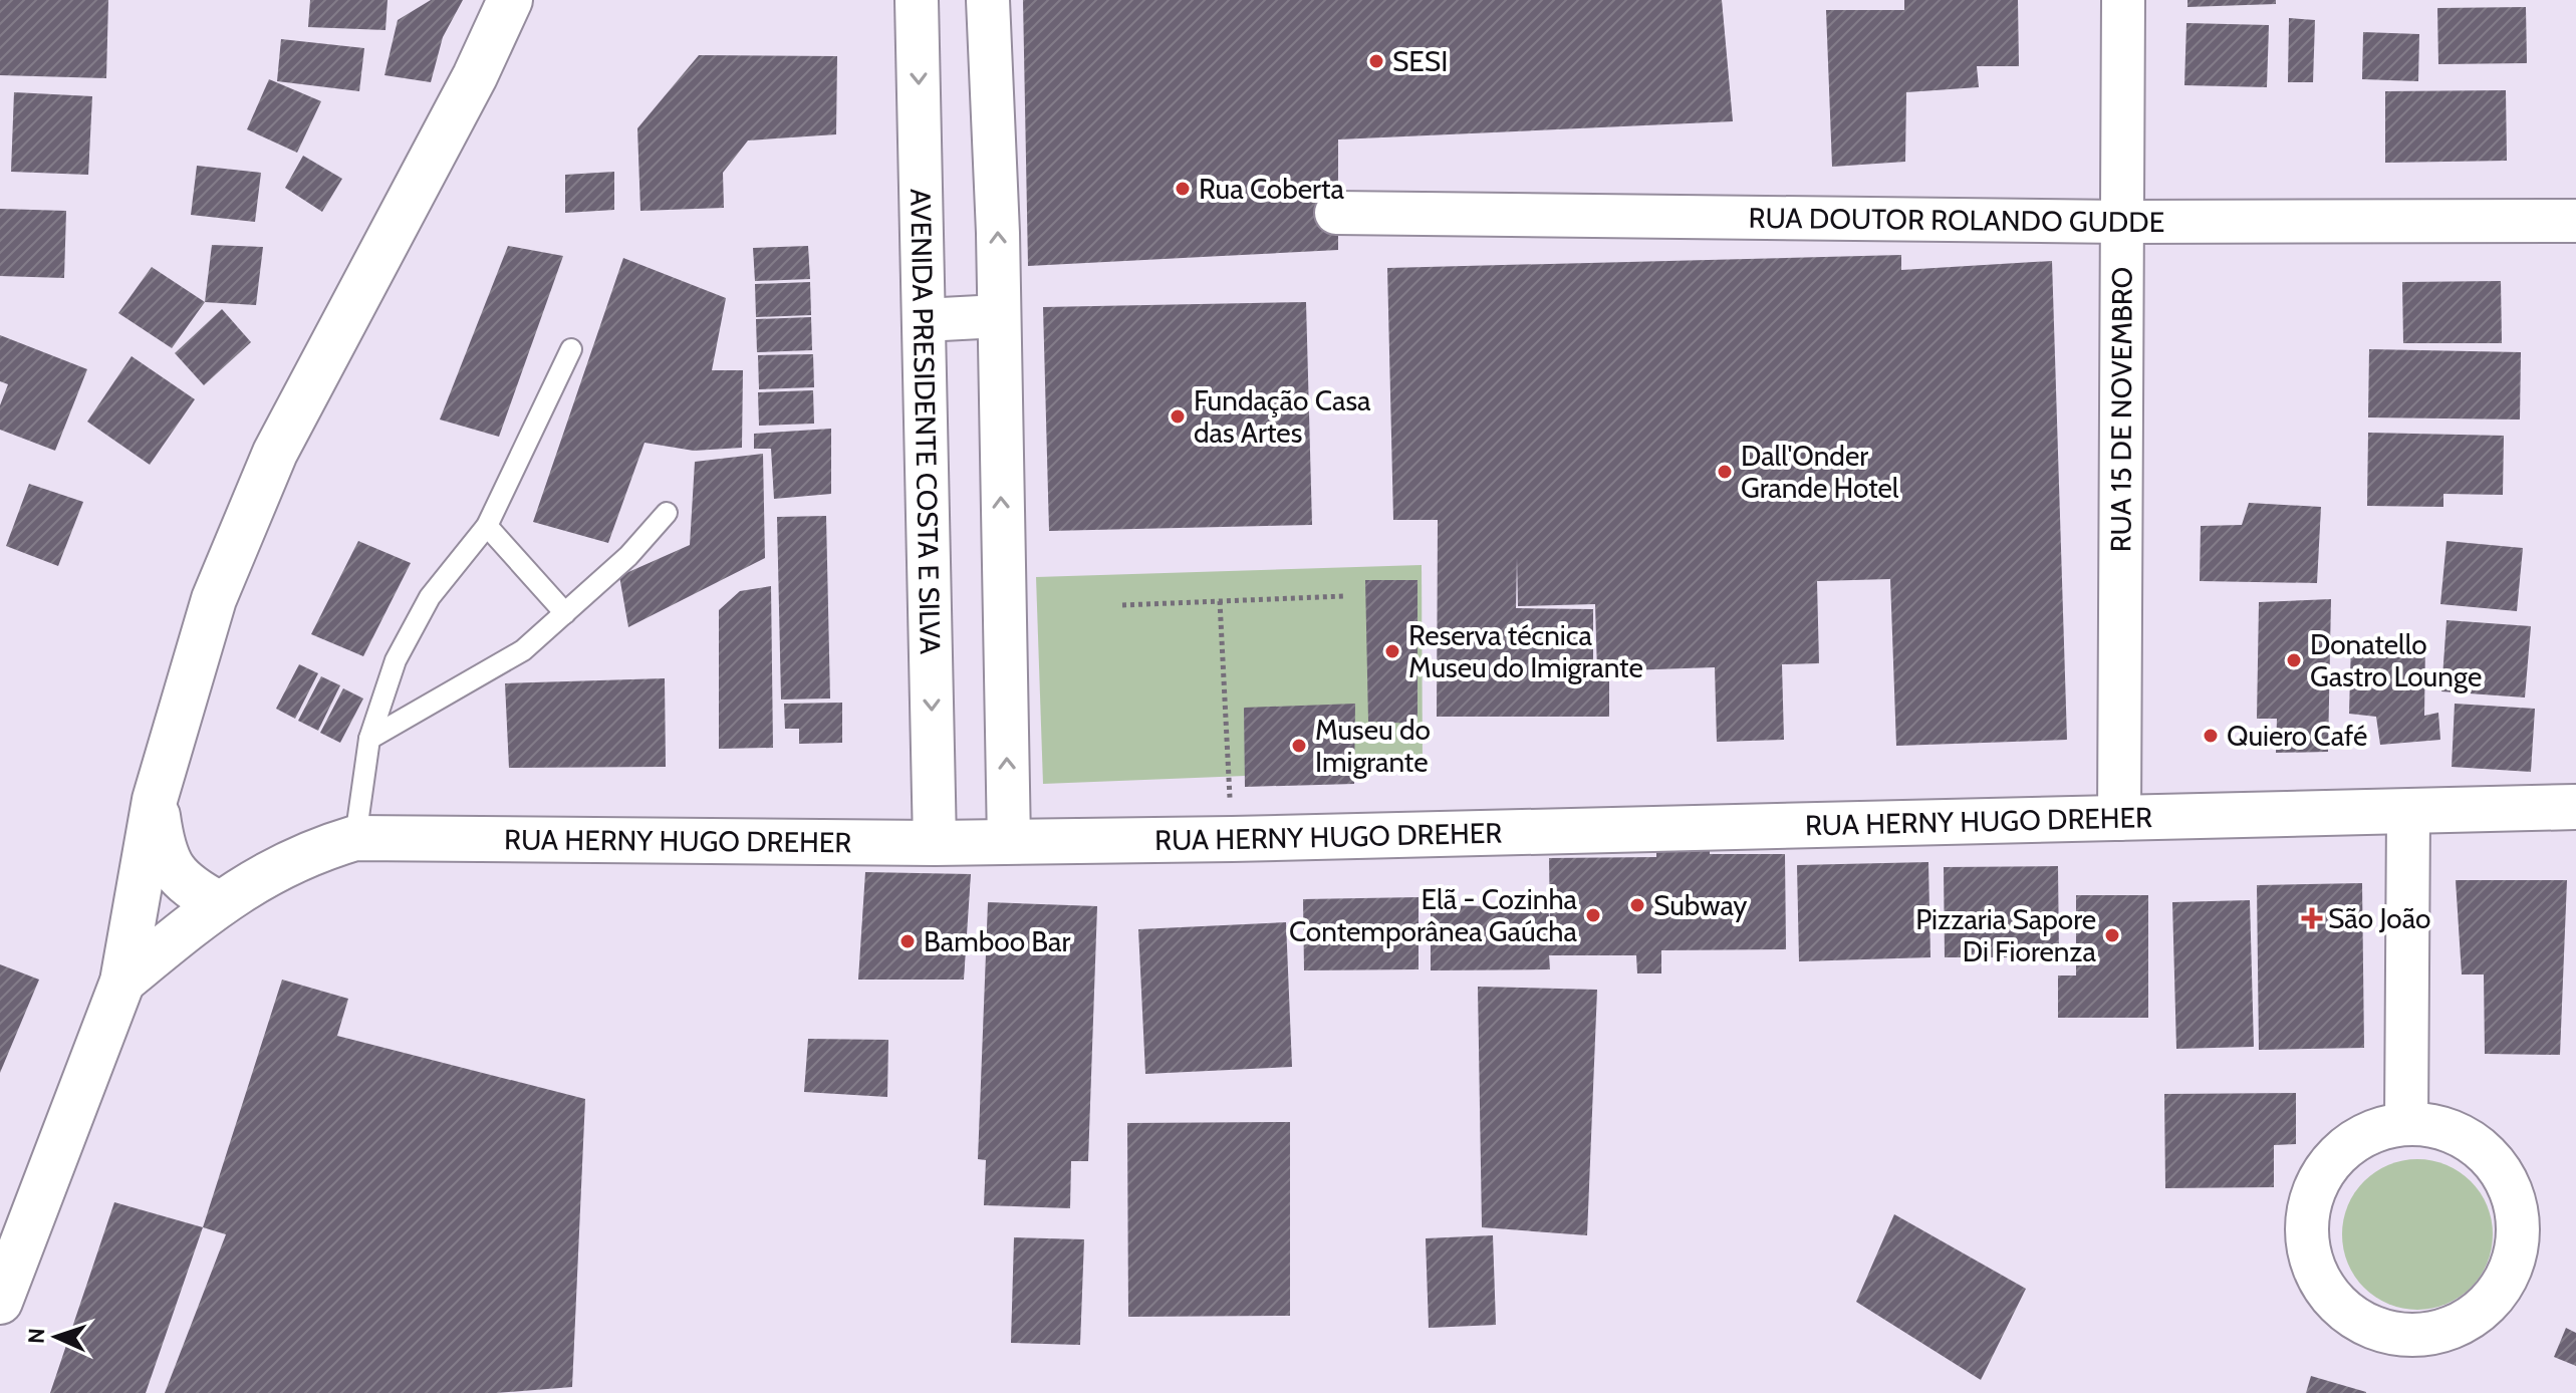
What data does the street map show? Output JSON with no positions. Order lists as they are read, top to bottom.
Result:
{
  "streets": {
    "main road": ["RUA HERNY HUGO DREHER"],
    "street": ["RUA DOUTOR ROLANDO GUDDE", "RUA 15 DE NOVEMBRO", "AVENIDA PRESIDENTE COSTA E SILVA"]
  },
  "crossings": [
    ["RUA DOUTOR ROLANDO GUDDE", "RUA 15 DE NOVEMBRO"],
    ["RUA 15 DE NOVEMBRO", "RUA HERNY HUGO DREHER"],
    ["AVENIDA PRESIDENTE COSTA E SILVA", "RUA HERNY HUGO DREHER"]
  ],
  "places": {
    "other": [
      "SESI",
      "Rua Coberta",
      "Fundação Casa das Artes",
      "Dall'Onder Grande Hotel",
      "Reserva técnica Museu do Imigrante",
      "Donatello Gastro Lounge",
      "Quiero Café",
      "Museu do Imigrante",
      "Subway",
      "Elã - Cozinha Contemporânea Gaúcha",
      "Pizzaria Sapore Di Fiorenza",
      "Bamboo Bar"
    ],
    "health": ["São João"]
  },
  "north": "left"
}
